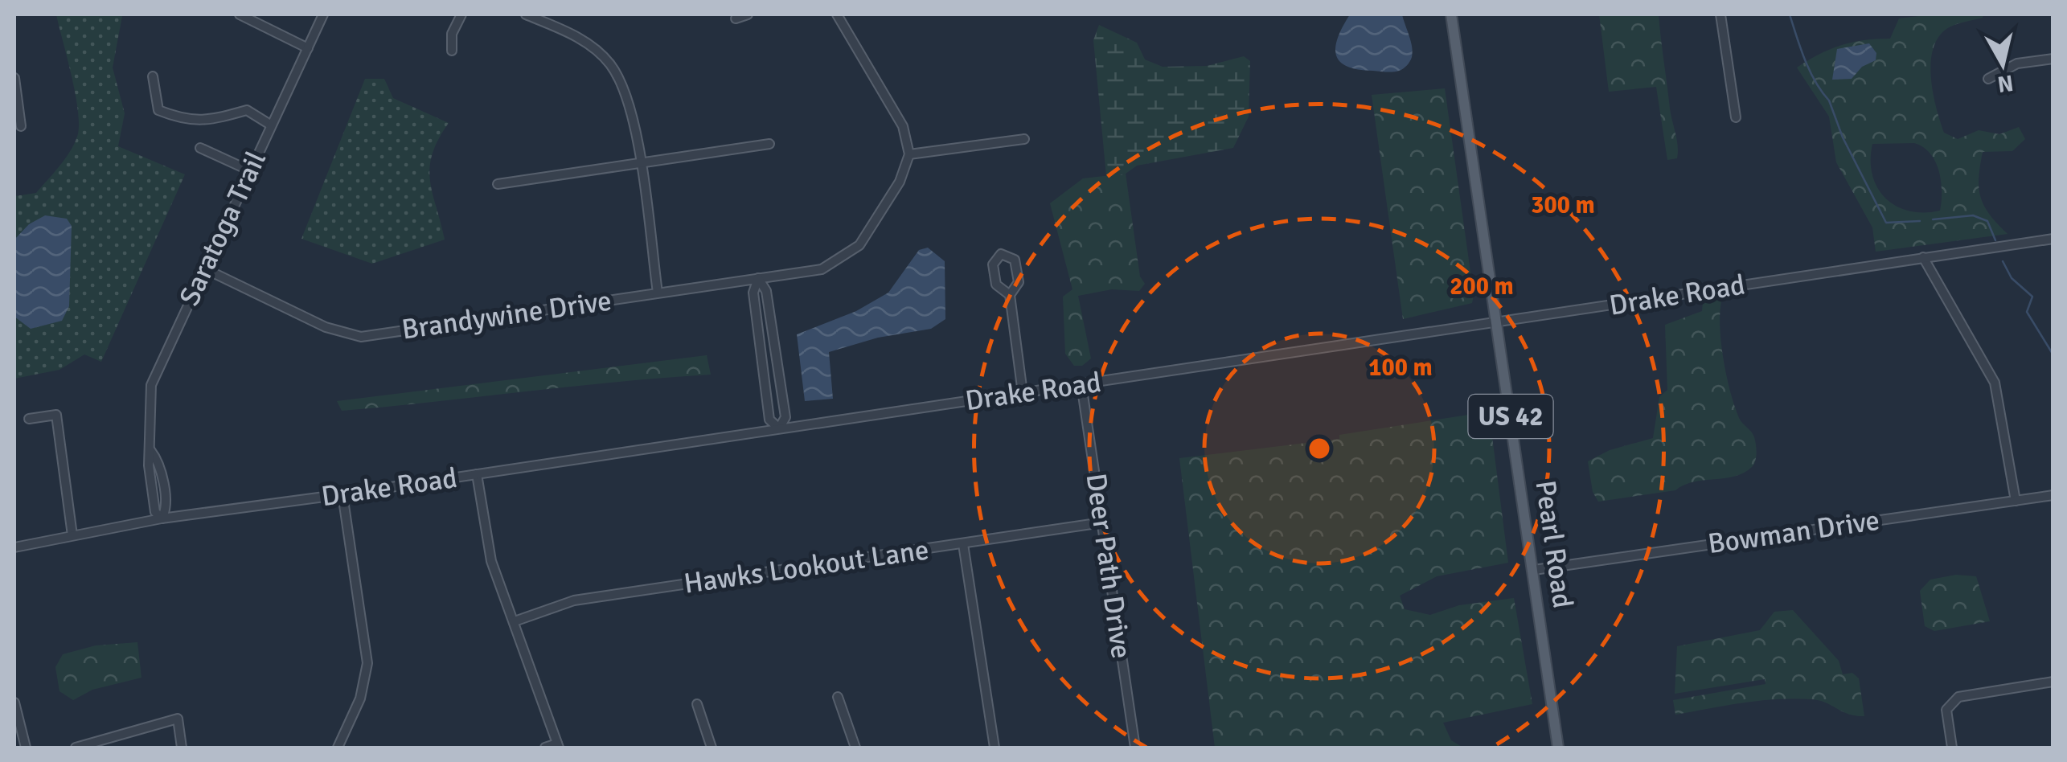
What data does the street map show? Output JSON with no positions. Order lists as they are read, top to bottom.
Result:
{
  "streets": {
    "main road": ["US 42", "Pearl Road"],
    "street": [
      "Saratoga Trail",
      "Drake Road",
      "Brandywine Drive",
      "Bowman Drive",
      "Deer Path Drive",
      "Hawks Lookout Lane"
    ]
  },
  "crossings": [
    ["Saratoga Trail", "Drake Road"],
    ["Saratoga Trail", "Brandywine Drive"],
    ["Drake Road", "Pearl Road"],
    ["Drake Road", "Deer Path Drive"],
    ["Bowman Drive", "Pearl Road"],
    ["Deer Path Drive", "Hawks Lookout Lane"]
  ],
  "north": "bottom",
  "rings": ["300 m", "200 m", "100 m"]
}
